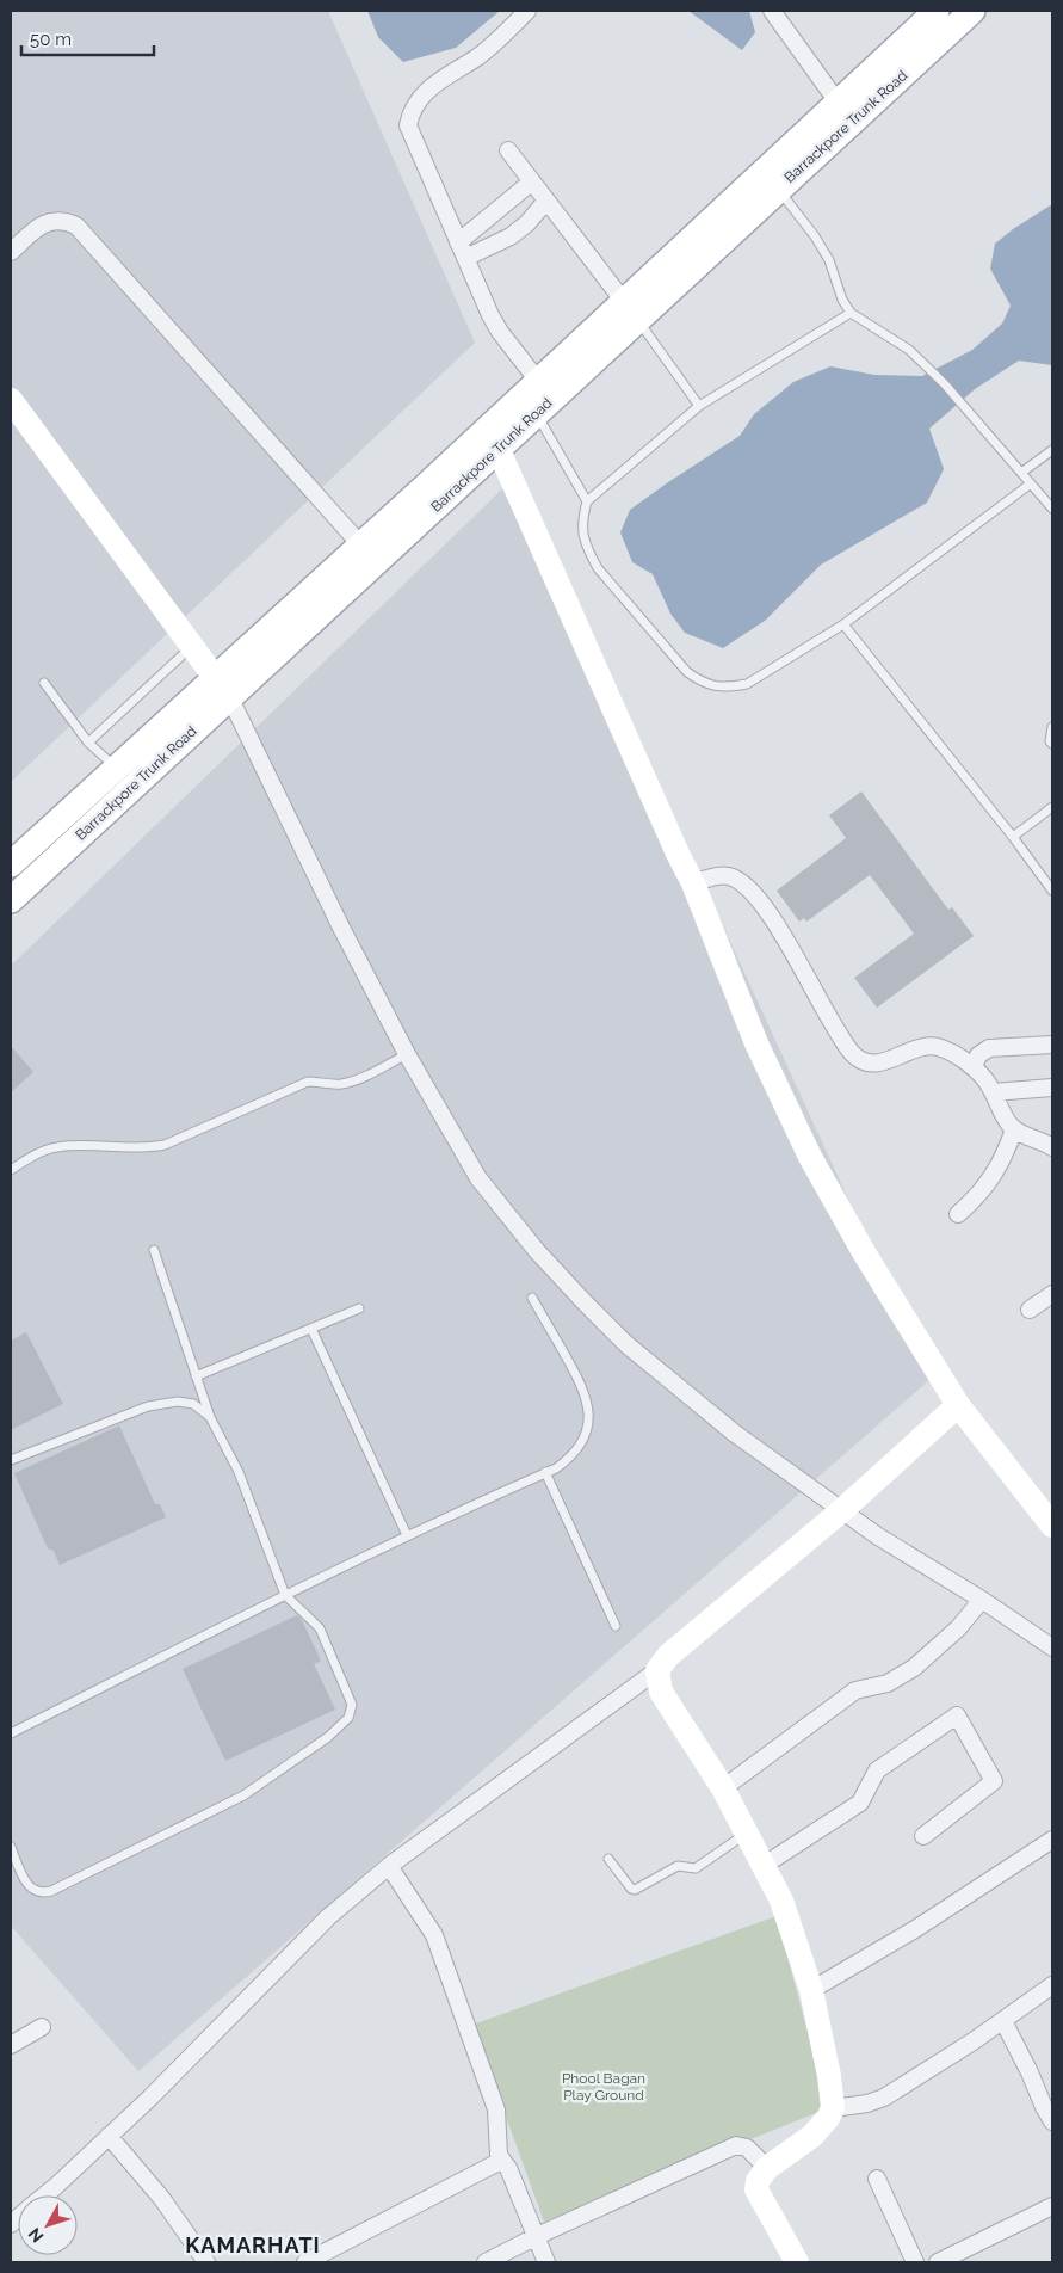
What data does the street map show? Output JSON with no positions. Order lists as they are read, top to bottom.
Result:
{
  "streets": {
    "main road": ["Barrackpore Trunk Road"]
  },
  "districts": ["KAMARHATI"],
  "parks": ["Phool Bagan Play Ground"],
  "scale_bar": "50 m",
  "north": "bottom left"
}
